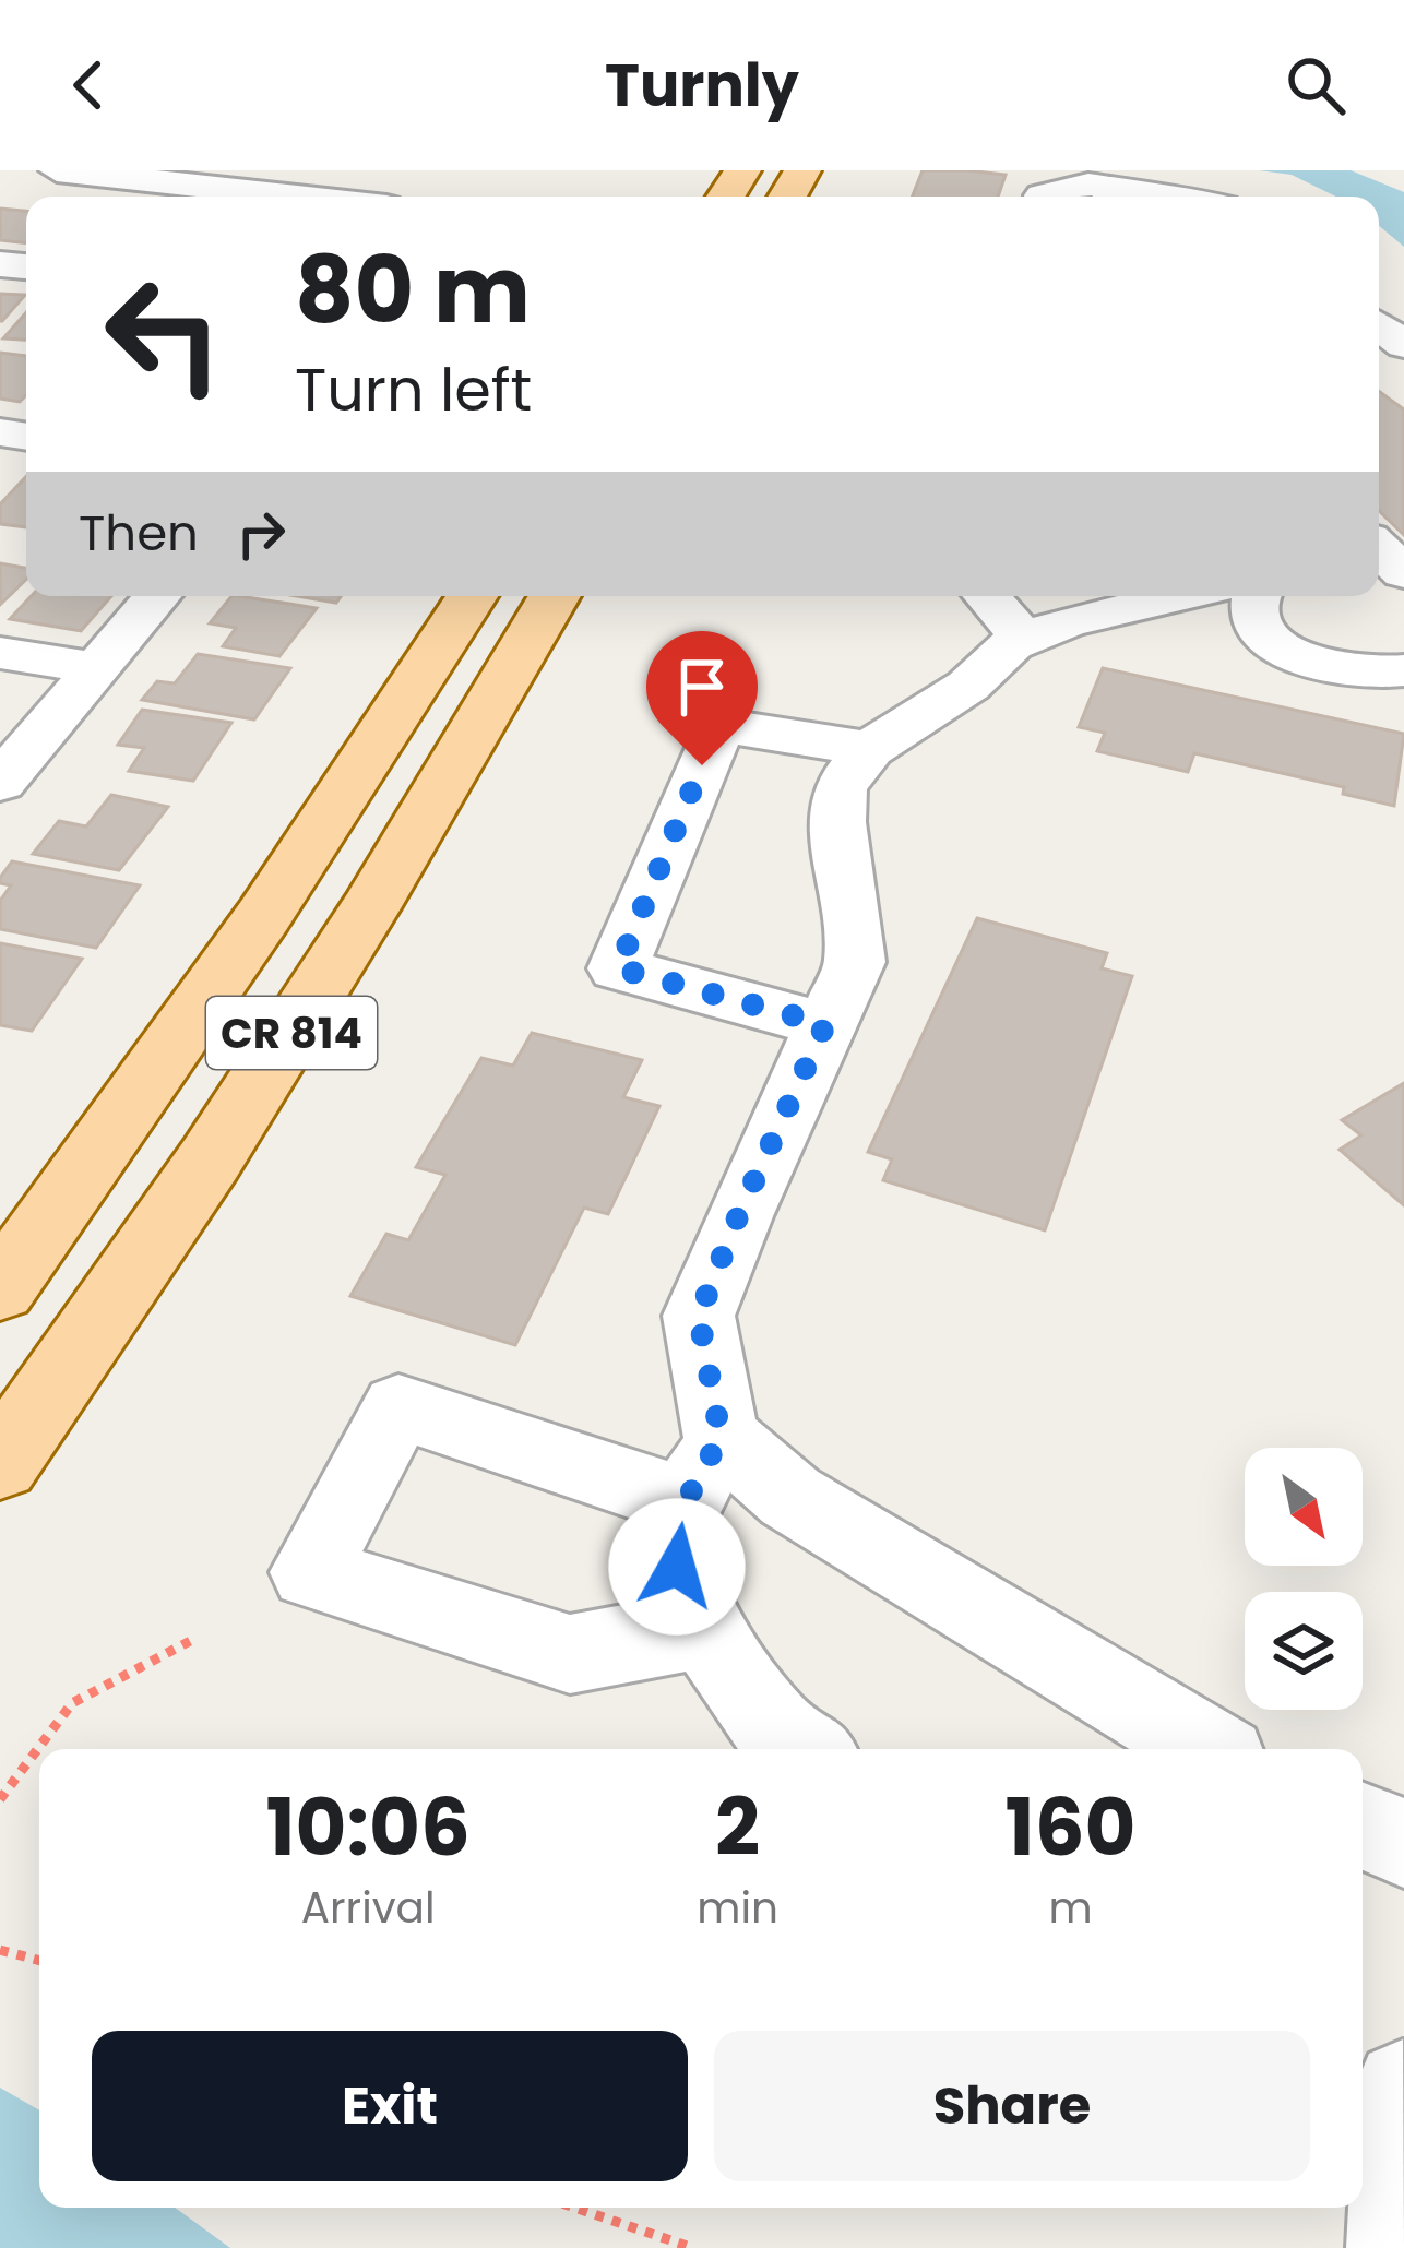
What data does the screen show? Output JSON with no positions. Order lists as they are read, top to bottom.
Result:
{
  "streets": {
    "main road": ["CR 814"]
  },
  "north": "bottom right",
  "page": {
    "header": "Turnly",
    "turn": ["80 m", "Turn left"],
    "then": "Then",
    "eta": [
      "10:06",
      "Arrival",
      "2",
      "min",
      "160",
      "m"
    ],
    "buttons": ["Exit", "Share"]
  }
}
